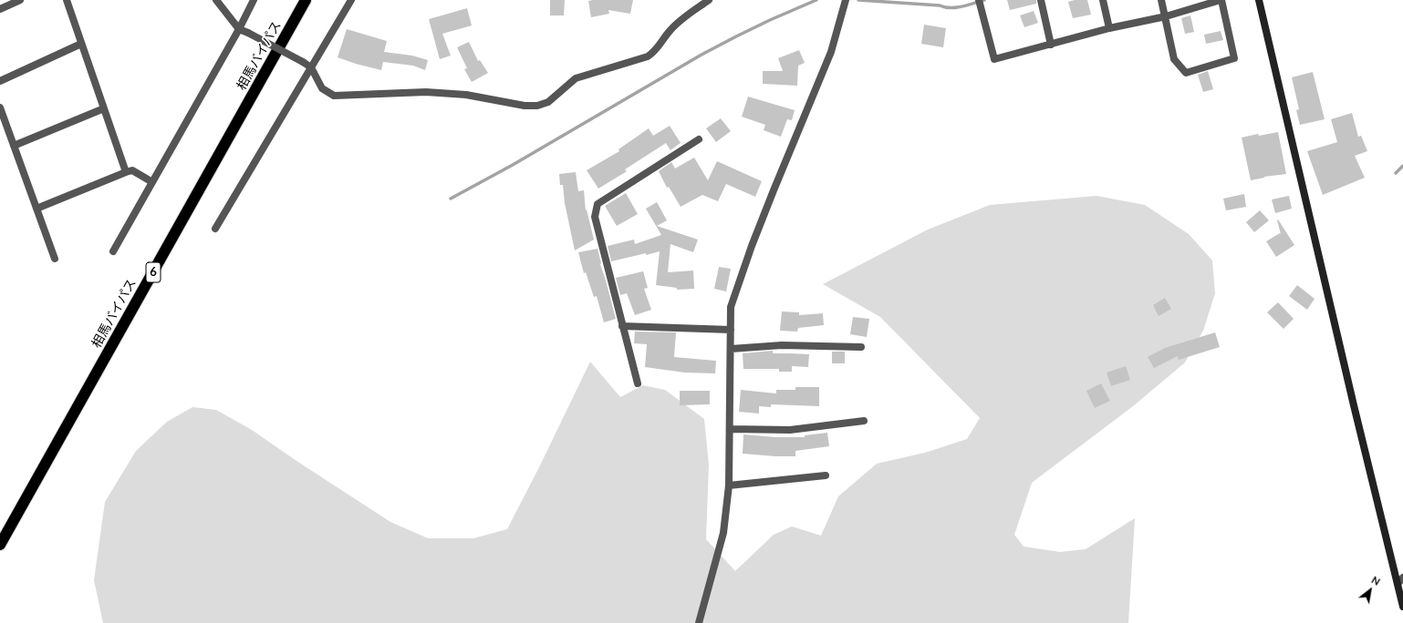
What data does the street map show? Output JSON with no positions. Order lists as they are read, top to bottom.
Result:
{
  "streets": {
    "highway": ["相馬バイパス", "6"]
  },
  "north": "top right"
}
